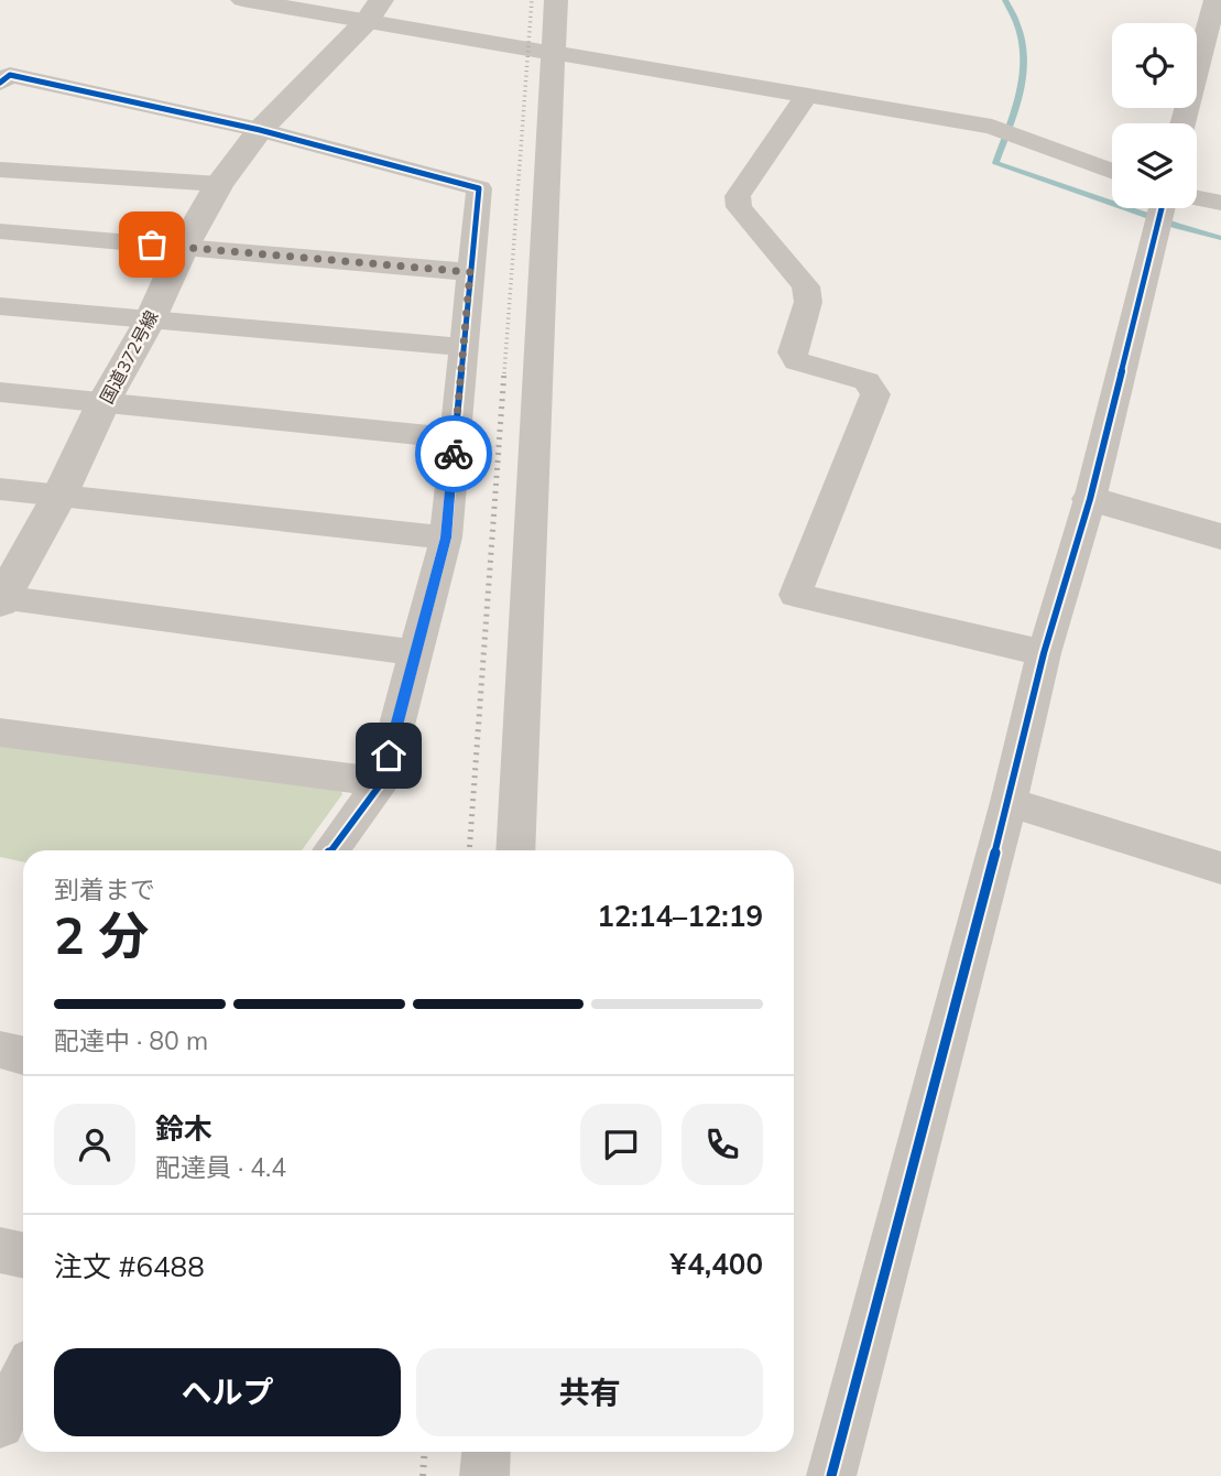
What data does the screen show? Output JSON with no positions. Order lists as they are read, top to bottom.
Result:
{
  "streets": {
    "street": ["国道372号線"]
  },
  "page": {
    "heading": ["2 分", "到着まで", "12:14–12:19"],
    "panel": [
      "鈴木",
      "配達員 · 4.4",
      "注文 #6488",
      "¥4,400"
    ],
    "bar": "配達中 · 80 m",
    "buttons": ["ヘルプ", "共有"]
  }
}
